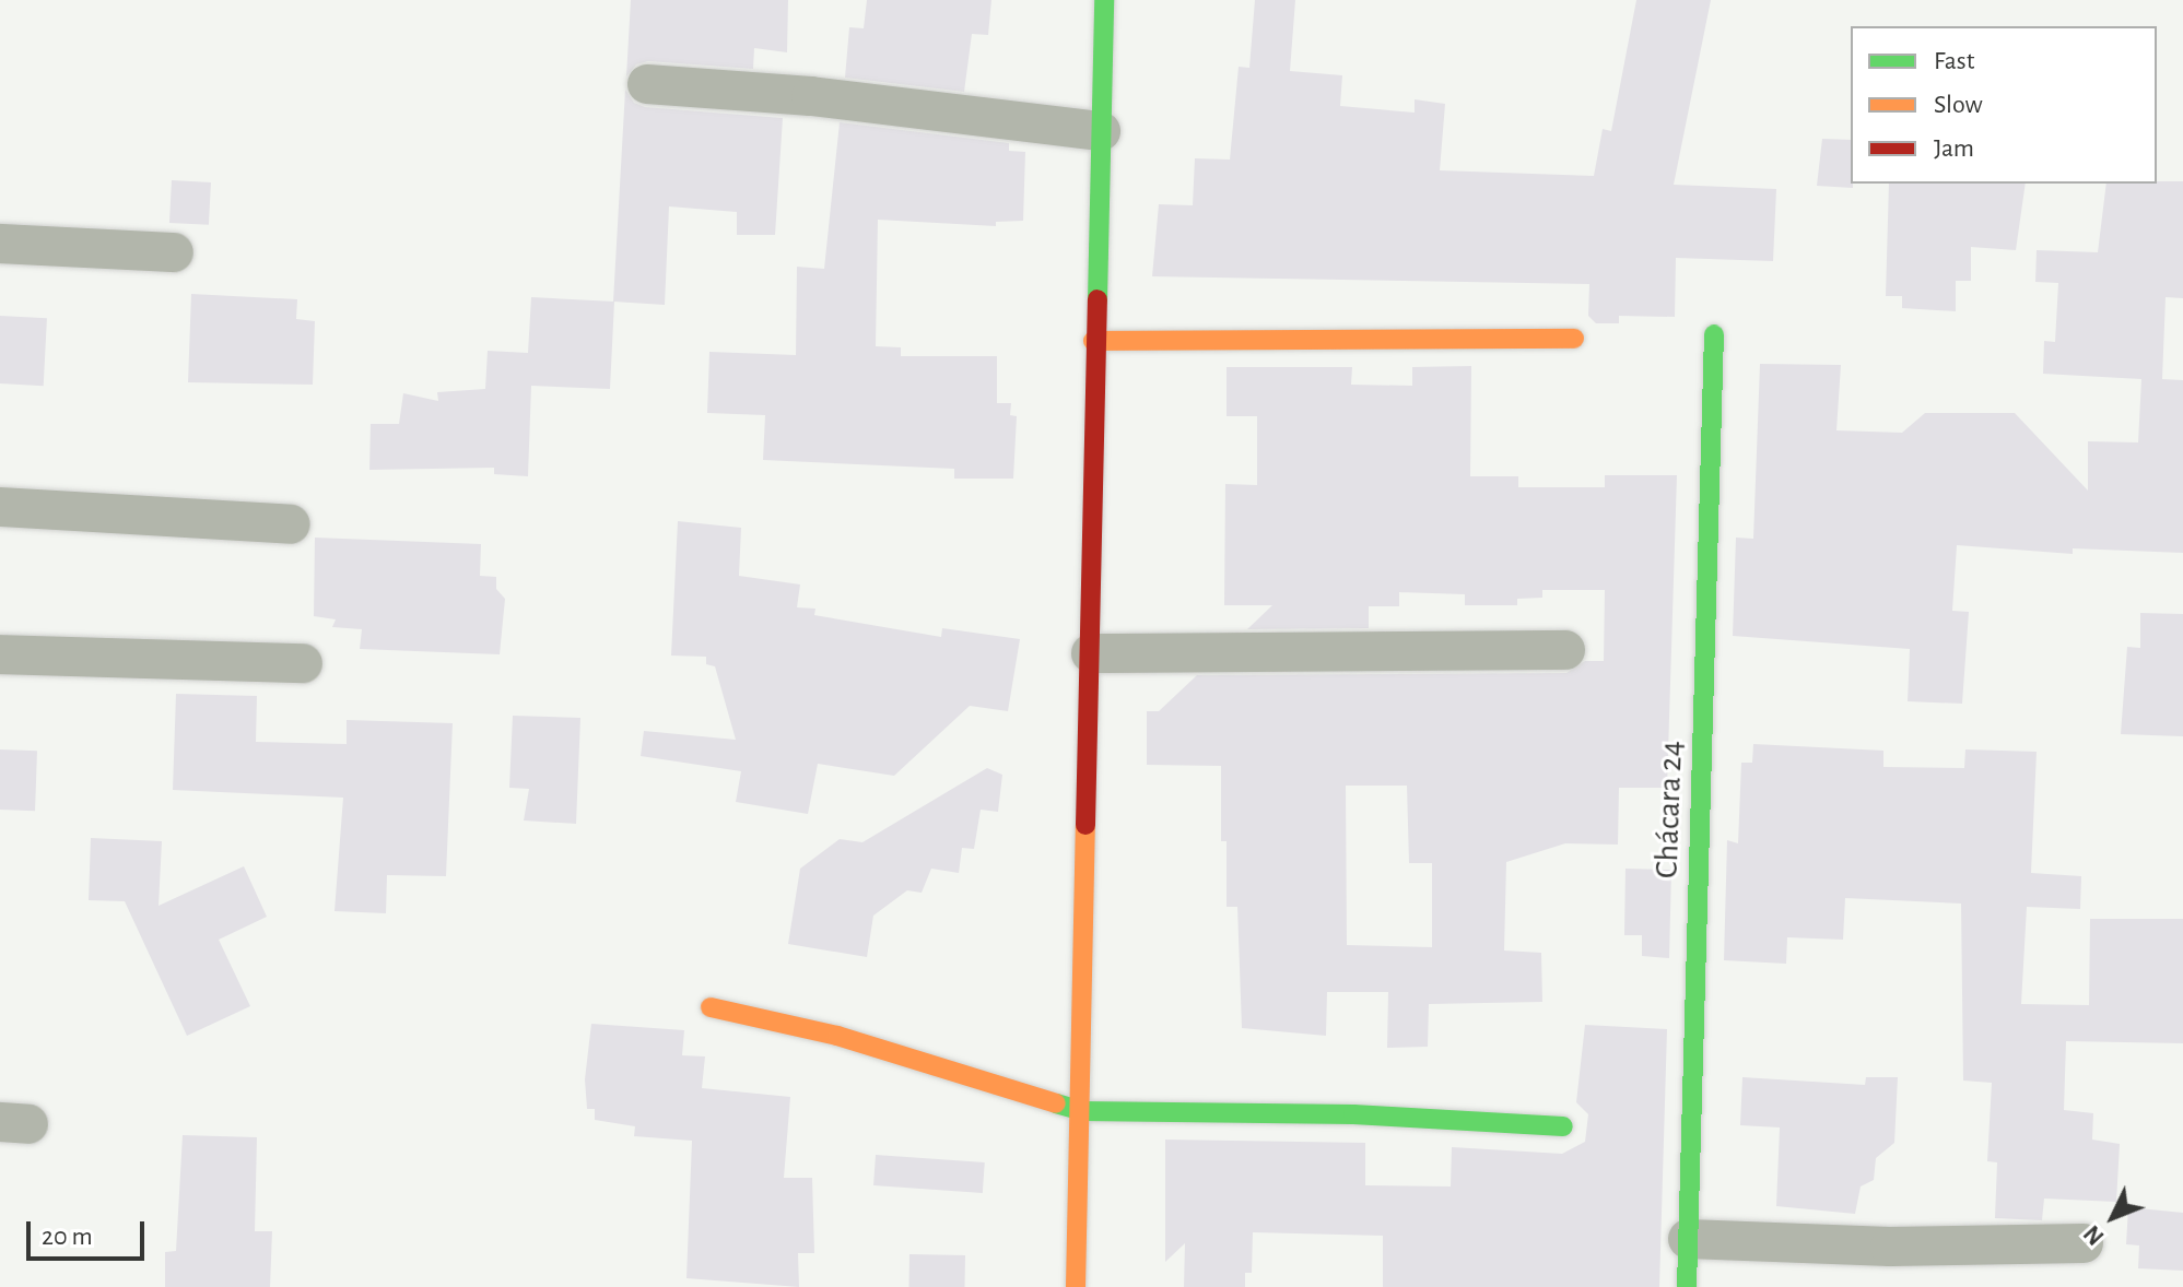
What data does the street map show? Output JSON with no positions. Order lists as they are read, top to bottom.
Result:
{
  "streets": {
    "street": ["Chácara 24"]
  },
  "legend": ["Fast", "Slow", "Jam"],
  "scale_bar": "20 m",
  "north": "bottom left"
}
